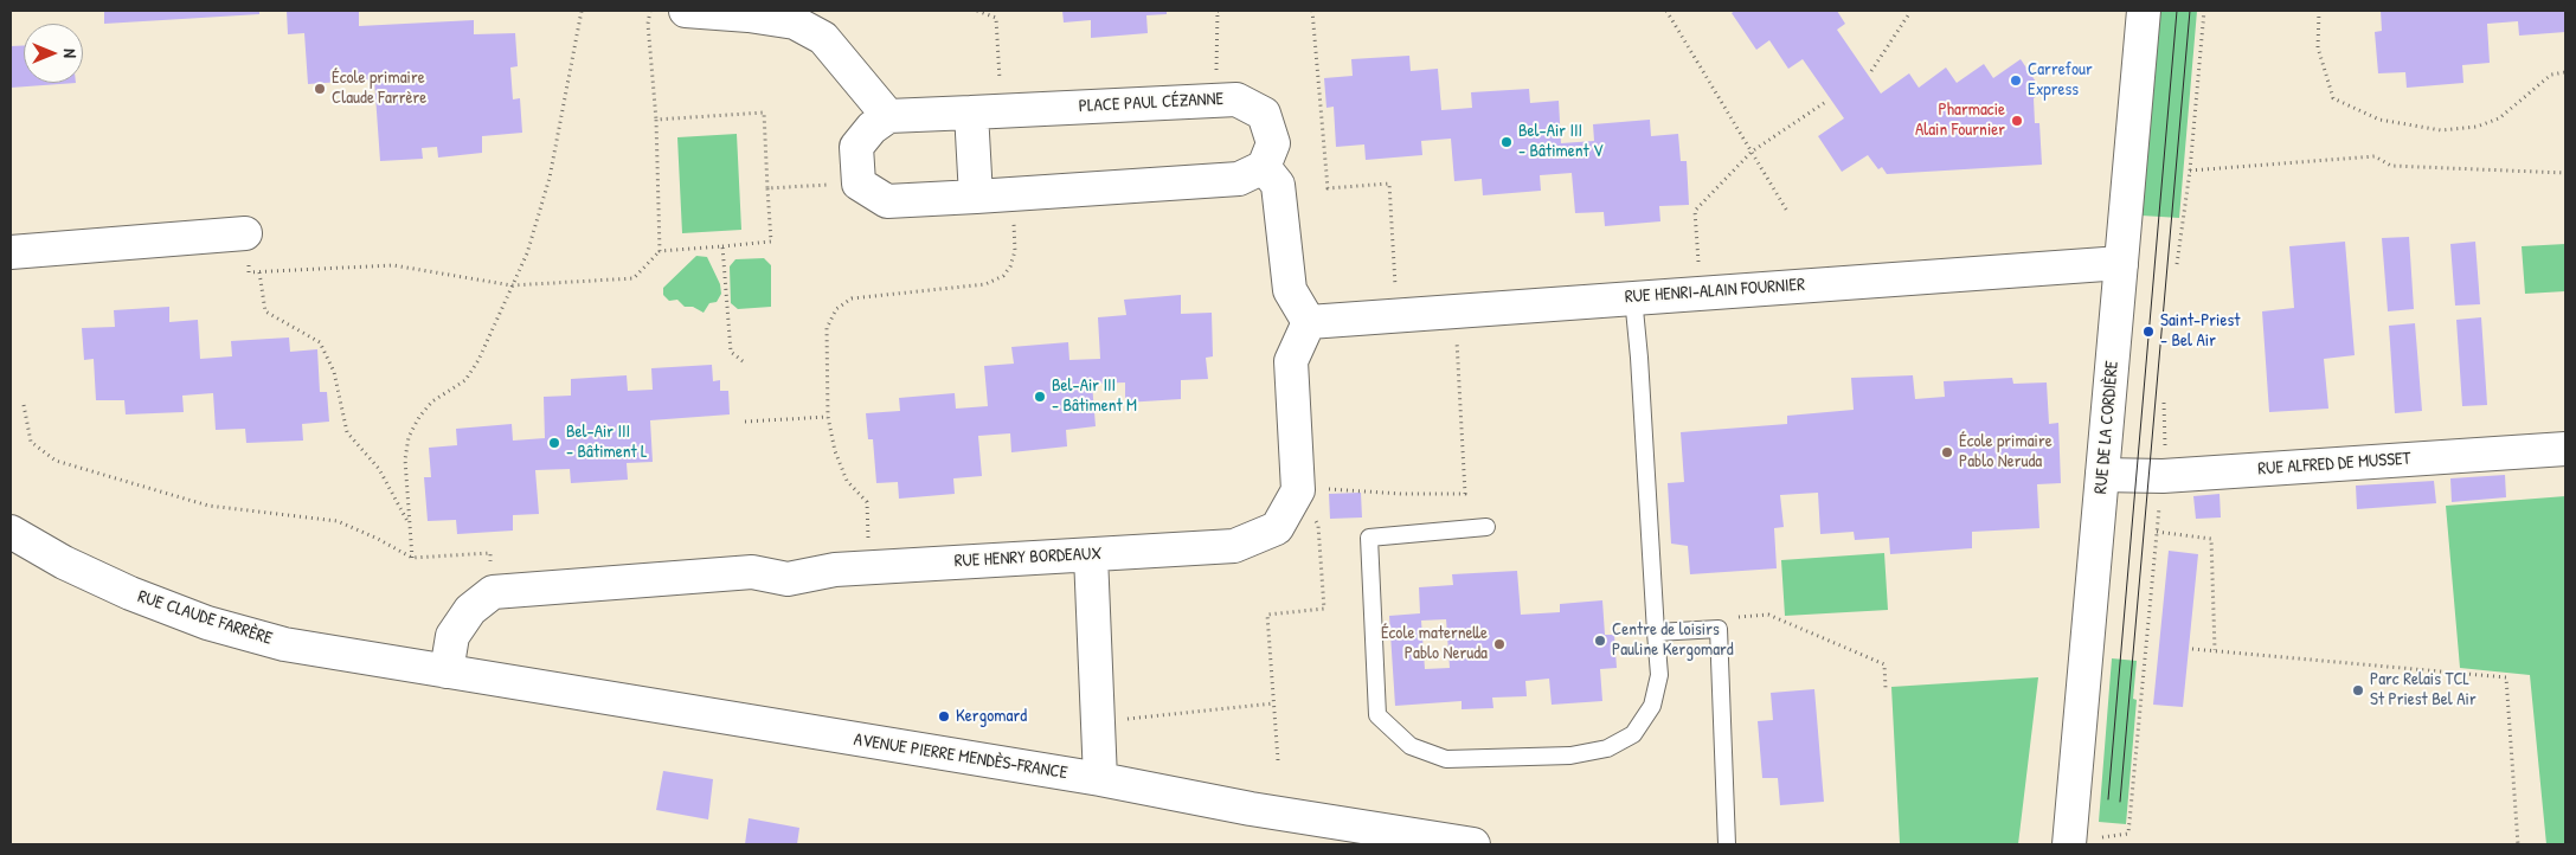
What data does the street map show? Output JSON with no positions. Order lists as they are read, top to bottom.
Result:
{
  "streets": {
    "street": [
      "PLACE PAUL CÉZANNE",
      "RUE HENRI-ALAIN FOURNIER",
      "RUE DE LA CORDIÈRE",
      "RUE ALFRED DE MUSSET",
      "RUE HENRY BORDEAUX",
      "RUE CLAUDE FARRÈRE",
      "AVENUE PIERRE MENDÈS-FRANCE"
    ]
  },
  "crossings": [
    ["RUE HENRI-ALAIN FOURNIER", "RUE DE LA CORDIÈRE"],
    ["RUE HENRI-ALAIN FOURNIER", "RUE HENRY BORDEAUX"],
    ["RUE DE LA CORDIÈRE", "RUE ALFRED DE MUSSET"],
    ["RUE CLAUDE FARRÈRE", "AVENUE PIERRE MENDÈS-FRANCE"]
  ],
  "places": [
    "Carrefour Express",
    "École primaire Claude Farrère",
    "Pharmacie Alain Fournier",
    "Bel-Air III - Bâtiment V",
    "Saint-Priest - Bel Air",
    "Bel-Air III - Bâtiment M",
    "Bel-Air III - Bâtiment L",
    "École primaire Pablo Neruda",
    "Centre de loisirs Pauline Kergomard",
    "École maternelle Pablo Neruda",
    "Parc Relais TCL St Priest Bel Air",
    "Kergomard"
  ],
  "north": "right"
}
